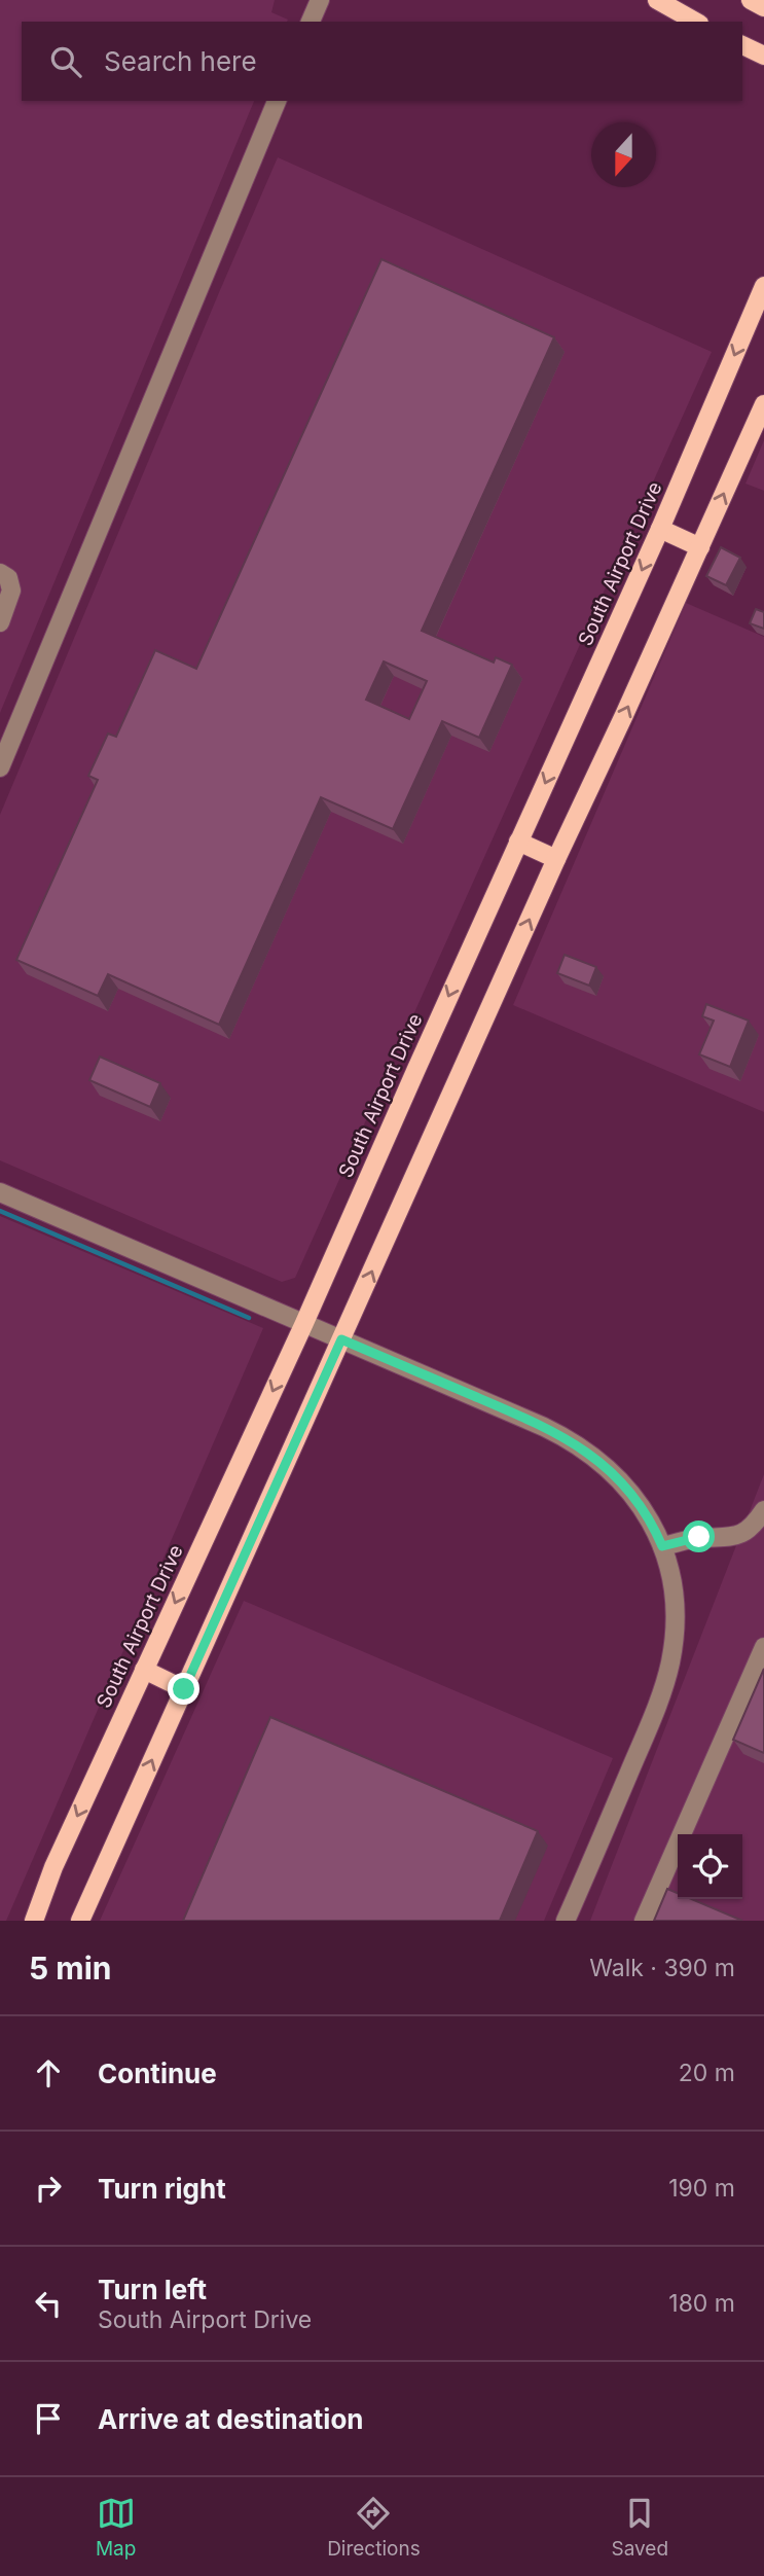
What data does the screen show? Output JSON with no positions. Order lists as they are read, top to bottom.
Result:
{
  "streets": {
    "main road": ["South Airport Drive"]
  },
  "north": "bottom",
  "page": {
    "search": "Search here",
    "heading": ["5 min", "Walk · 390 m"],
    "list": [
      ["Continue", "20 m"],
      ["Turn right", "190 m"],
      ["Turn left", "South Airport Drive", "180 m"],
      "Arrive at destination"
    ],
    "nav": ["Map", "Directions", "Saved"]
  }
}
